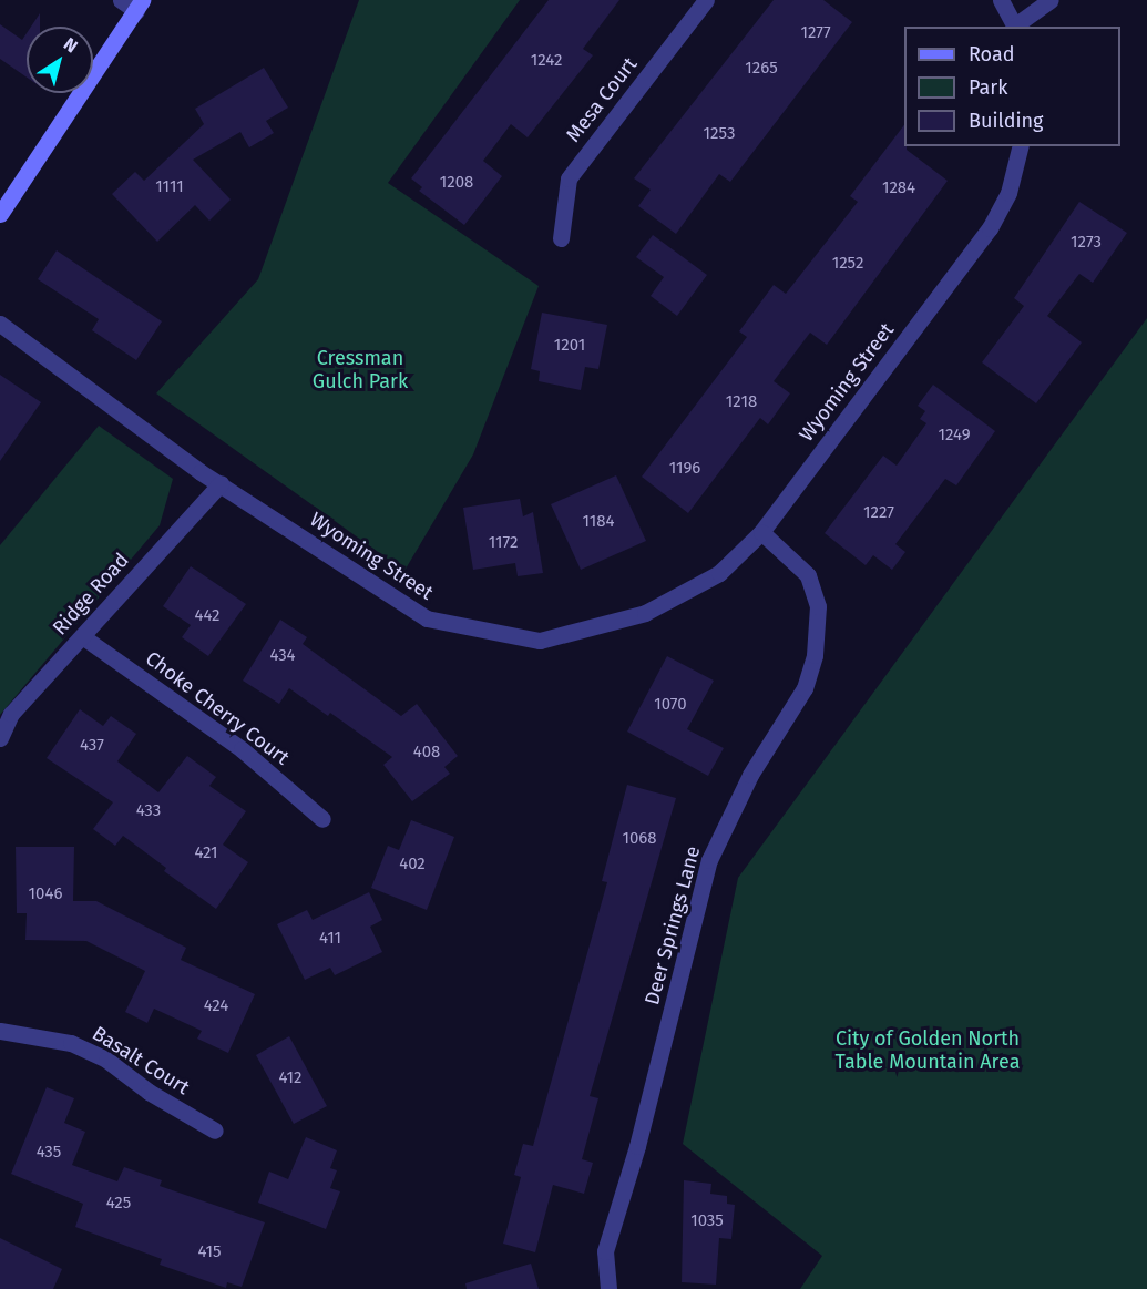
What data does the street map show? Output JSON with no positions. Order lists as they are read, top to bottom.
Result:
{
  "streets": {
    "street": [
      "Mesa Court",
      "Wyoming Street",
      "Ridge Road",
      "Choke Cherry Court",
      "Deer Springs Lane",
      "Basalt Court"
    ]
  },
  "crossings": [
    ["Wyoming Street", "Ridge Road"],
    ["Wyoming Street", "Deer Springs Lane"],
    ["Ridge Road", "Choke Cherry Court"]
  ],
  "parks": ["Cressman Gulch Park", "City of Golden North Table Mountain Area"],
  "house_numbers": [
    "1277",
    "1242",
    "1265",
    "1253",
    "1208",
    "1111",
    "1284",
    "1273",
    "1252",
    "1201",
    "1218",
    "1249",
    "1196",
    "1227",
    "1184",
    "1172",
    "442",
    "434",
    "1070",
    "437",
    "408",
    "433",
    "1068",
    "421",
    "402",
    "1046",
    "411",
    "424",
    "412",
    "435",
    "425",
    "1035",
    "415"
  ],
  "legend": ["Road", "Park", "Building"],
  "north": "top right"
}
